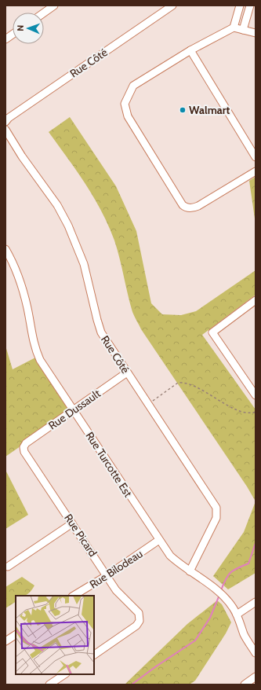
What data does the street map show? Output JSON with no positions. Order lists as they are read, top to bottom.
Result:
{
  "streets": {
    "street": [
      "Rue Côté",
      "Rue Dussault",
      "Rue Turcotte Est",
      "Rue Picard",
      "Rue Bilodeau"
    ]
  },
  "crossings": [
    ["Rue Côté", "Rue Dussault"],
    ["Rue Côté", "Rue Turcotte Est"],
    ["Rue Dussault", "Rue Turcotte Est"],
    ["Rue Dussault", "Rue Picard"],
    ["Rue Turcotte Est", "Rue Bilodeau"],
    ["Rue Picard", "Rue Bilodeau"]
  ],
  "places": ["Walmart"],
  "north": "left"
}
